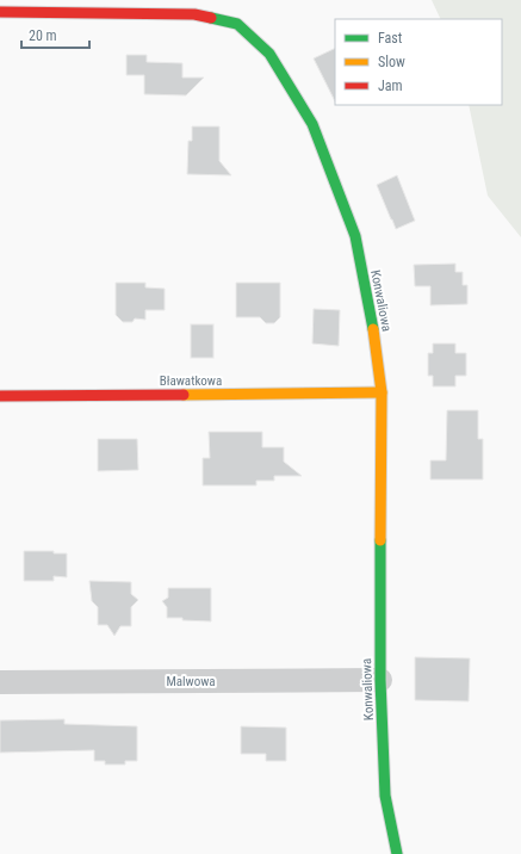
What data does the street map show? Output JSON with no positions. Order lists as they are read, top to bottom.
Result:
{
  "streets": {
    "street": ["Konwaliowa", "Bławatkowa", "Malwowa"]
  },
  "crossings": [
    ["Konwaliowa", "Bławatkowa"],
    ["Konwaliowa", "Malwowa"]
  ],
  "legend": ["Fast", "Slow", "Jam"],
  "scale_bar": "20 m"
}
